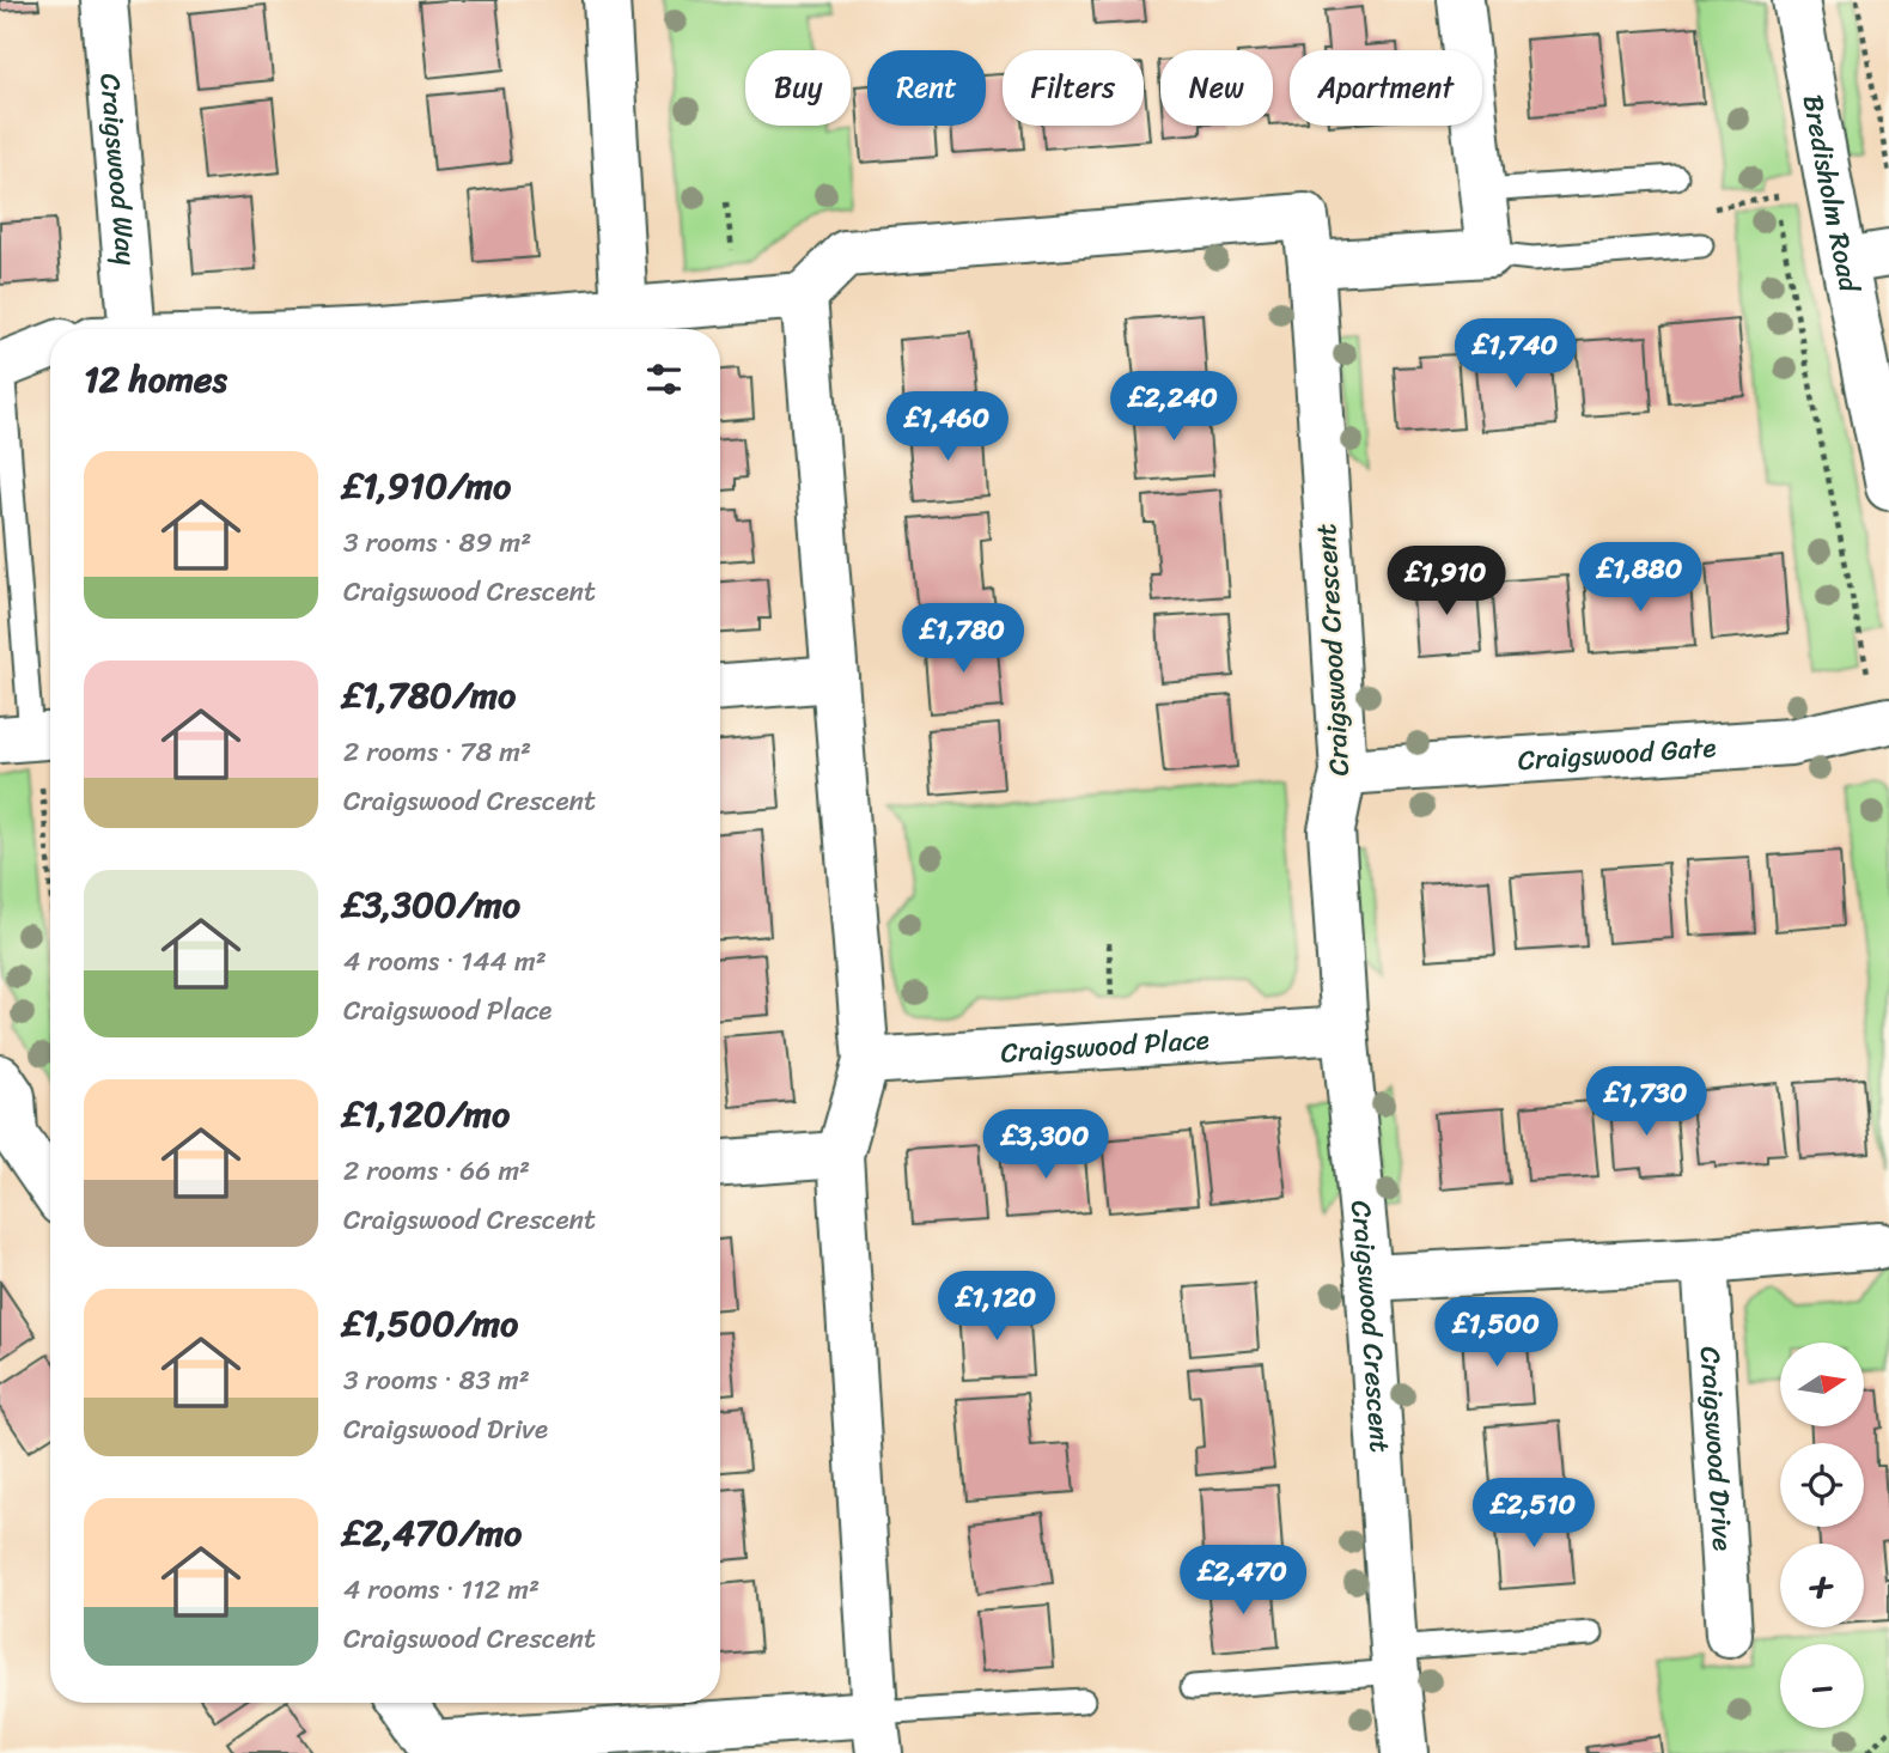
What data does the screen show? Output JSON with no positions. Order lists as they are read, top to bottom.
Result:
{
  "streets": {
    "street": [
      "Craigswood Way",
      "Bredisholm Road",
      "Craigswood Crescent",
      "Craigswood Gate",
      "Craigswood Place",
      "Craigswood Drive"
    ]
  },
  "crossings": [
    ["Craigswood Crescent", "Craigswood Gate"],
    ["Craigswood Crescent", "Craigswood Place"]
  ],
  "north": "right",
  "page": {
    "chip": [
      "Buy",
      "Rent",
      "Filters",
      "New",
      "Apartment"
    ],
    "price": [
      "£1,740",
      "£2,240",
      "£1,460",
      "£1,880",
      "£1,910",
      "£1,780",
      "£1,730",
      "£3,300",
      "£1,120",
      "£1,500",
      "£2,510",
      "£2,470"
    ],
    "heading": "12 homes",
    "list": [
      {
        "name": "£1,910/mo",
        "note": "3 rooms · 89 m² · Craigswood Crescent"
      },
      {
        "name": "£1,780/mo",
        "note": "2 rooms · 78 m² · Craigswood Crescent"
      },
      {
        "name": "£3,300/mo",
        "note": "4 rooms · 144 m² · Craigswood Place"
      },
      {
        "name": "£1,120/mo",
        "note": "2 rooms · 66 m² · Craigswood Crescent"
      },
      {
        "name": "£1,500/mo",
        "note": "3 rooms · 83 m² · Craigswood Drive"
      },
      {
        "name": "£2,470/mo",
        "note": "4 rooms · 112 m² · Craigswood Crescent"
      }
    ],
    "map_buttons": ["+", "−"]
  }
}
